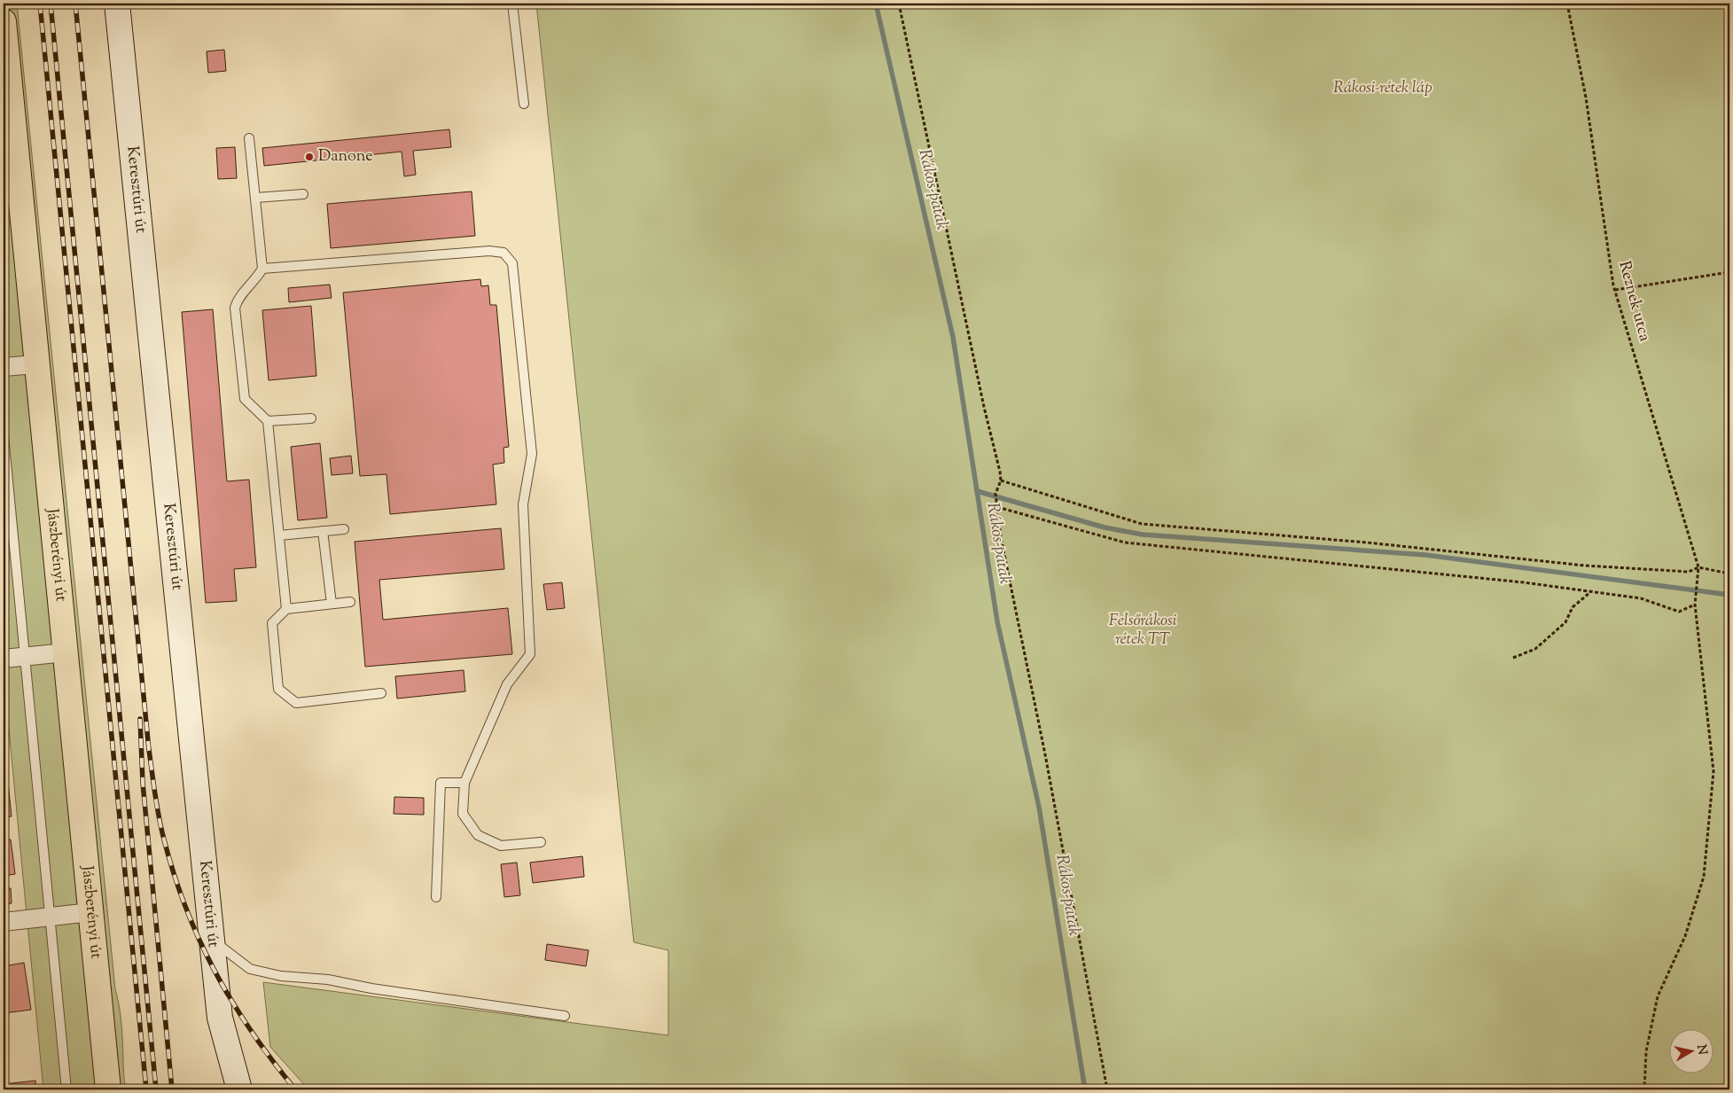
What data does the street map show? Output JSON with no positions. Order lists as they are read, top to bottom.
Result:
{
  "streets": {
    "main road": ["Keresztúri út", "Jászberényi út"],
    "path": ["Reznek utca"]
  },
  "water": ["Rákos-patak"],
  "parks": ["Rákosi-rétek láp", "Felsőrákosi rétek TT"],
  "places": ["Danone"],
  "north": "right"
}
